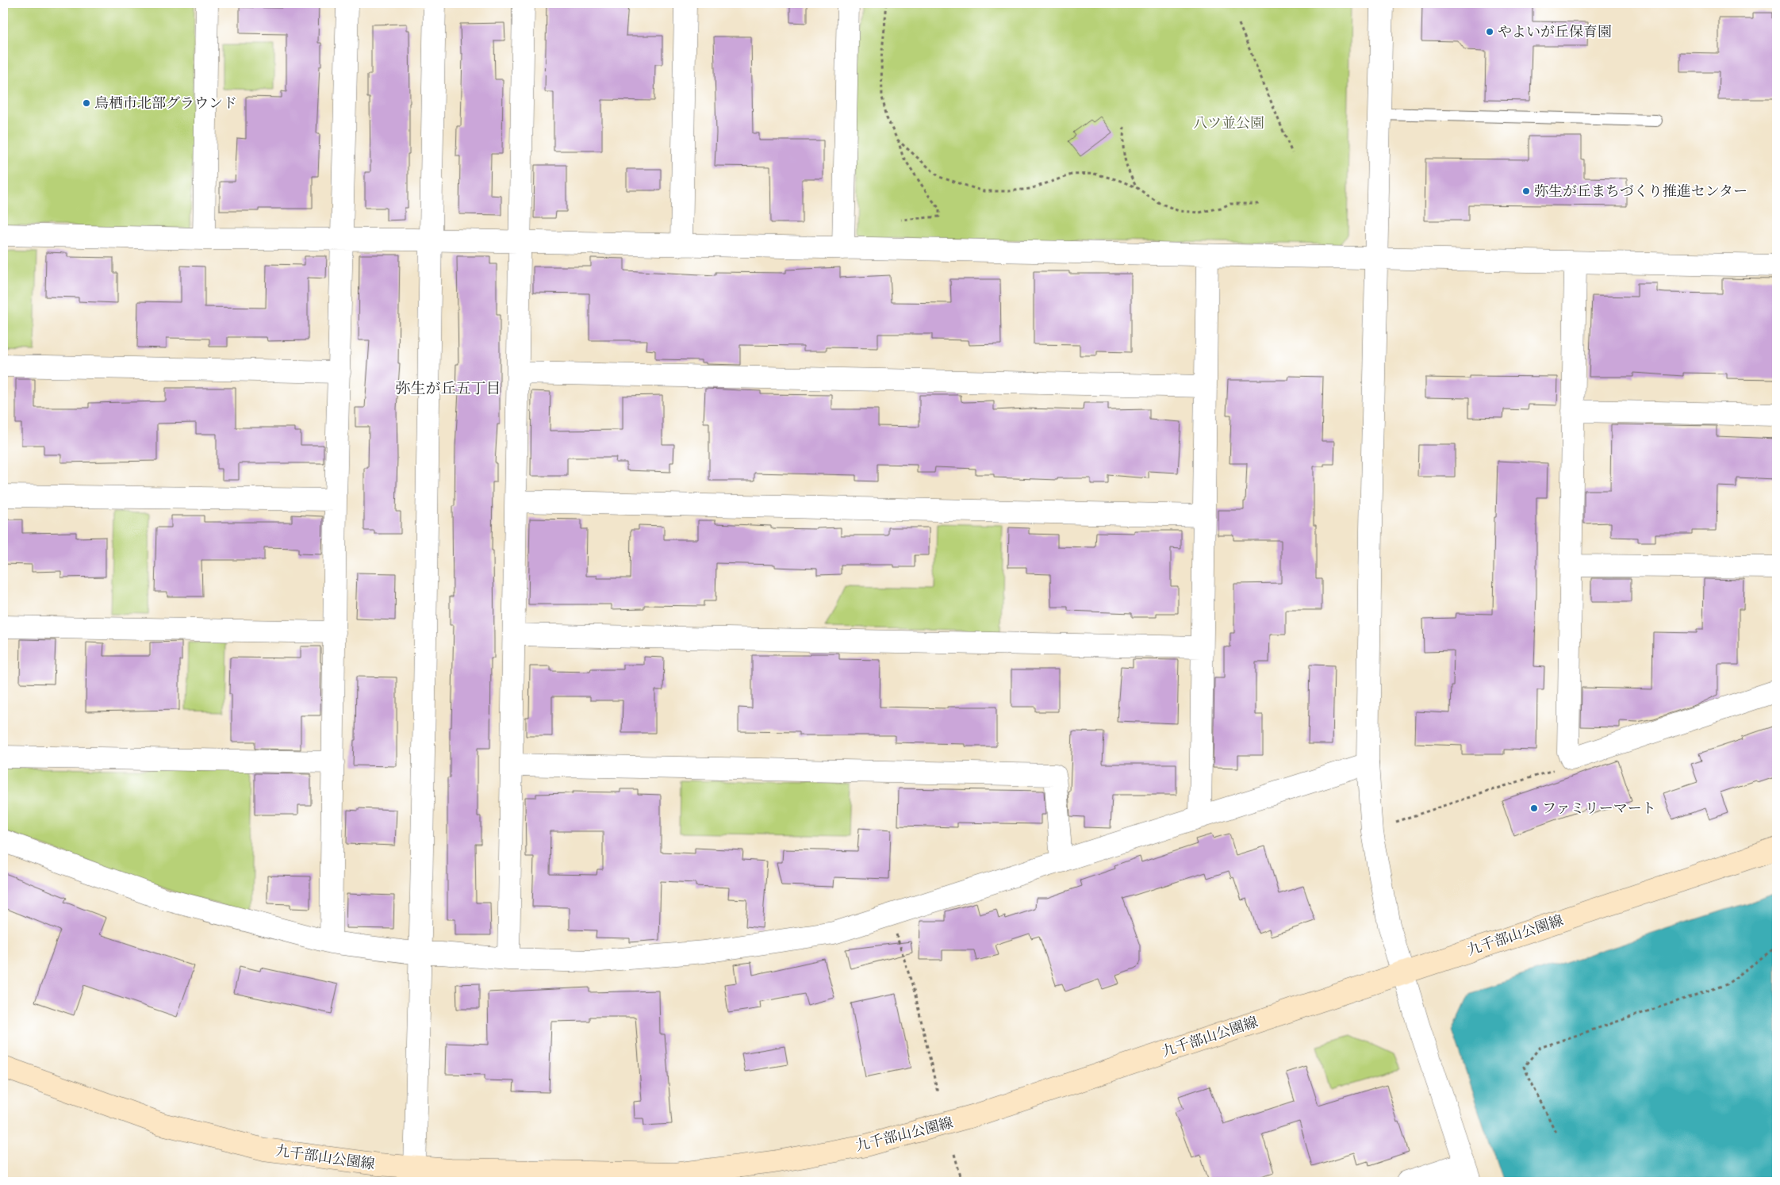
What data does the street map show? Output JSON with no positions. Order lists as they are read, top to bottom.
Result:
{
  "streets": {
    "main road": ["九千部山公園線"]
  },
  "districts": ["弥生が丘五丁目"],
  "parks": ["八ツ並公園"],
  "places": [
    "やよいが丘保育園",
    "鳥栖市北部グラウンド",
    "弥生が丘まちづくり推進センター",
    "ファミリーマート"
  ]
}
